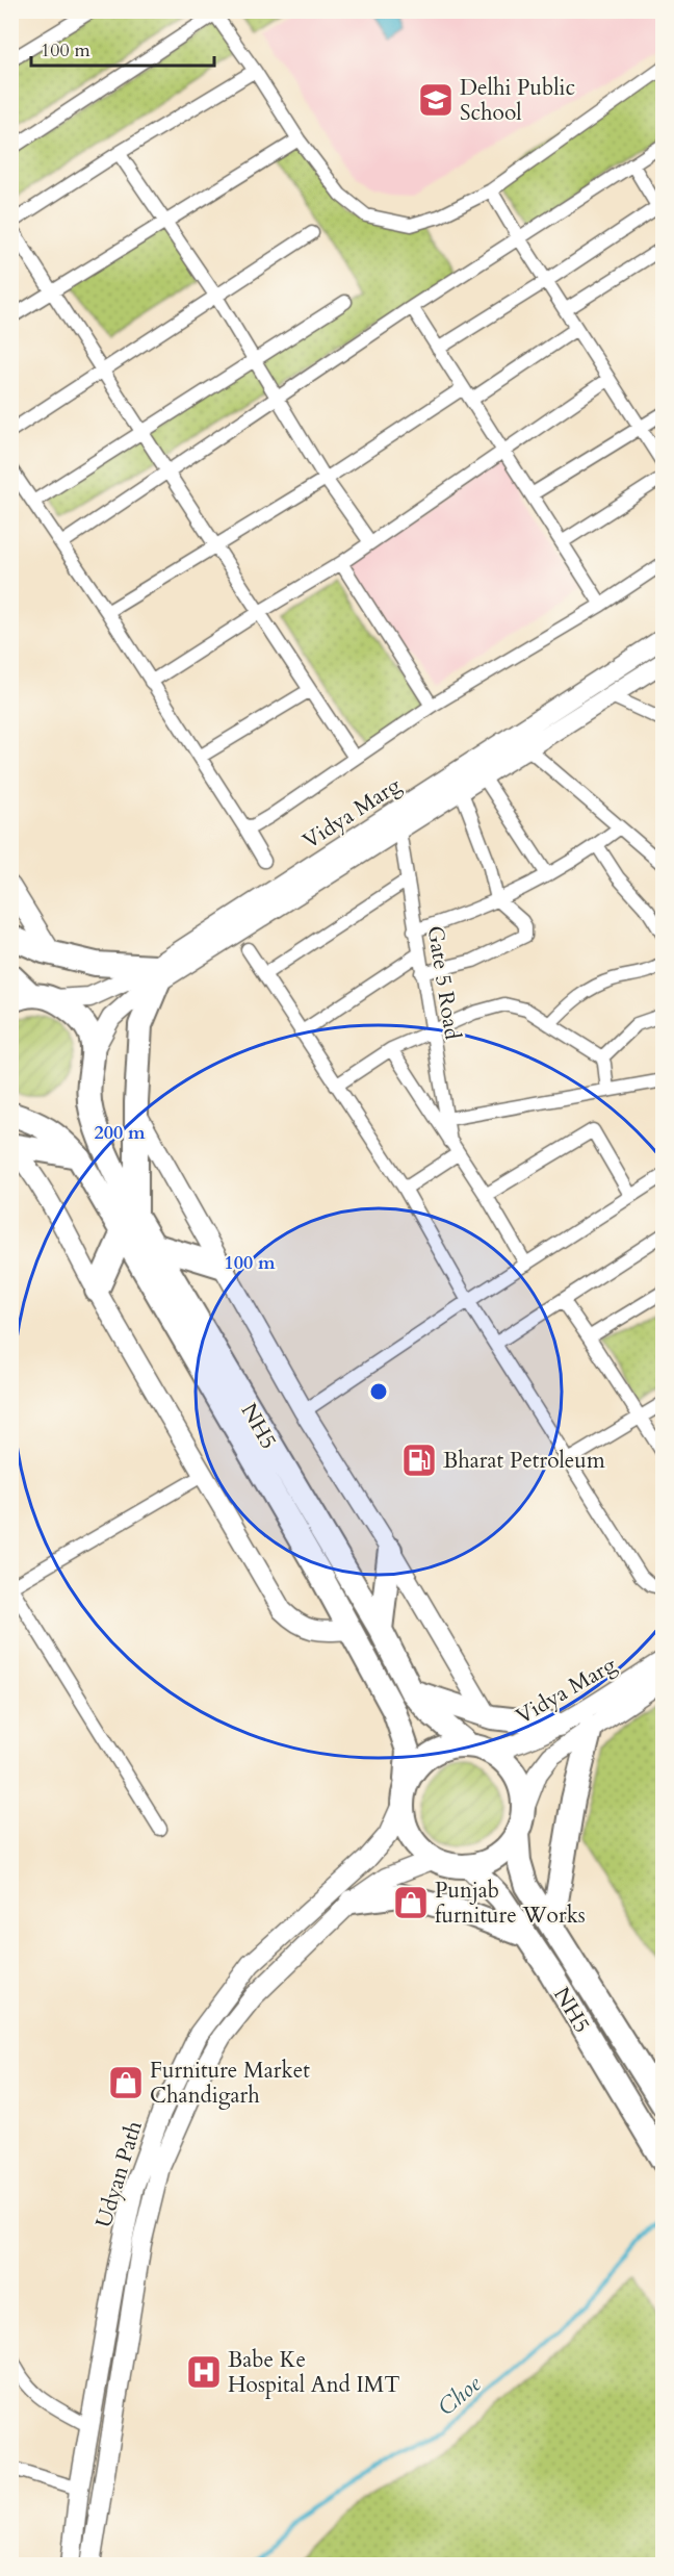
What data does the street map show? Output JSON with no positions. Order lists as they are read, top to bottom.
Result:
{
  "streets": {
    "highway": ["NH5"],
    "main road": ["Vidya Marg", "Udyan Path"],
    "street": ["Gate 5 Road"]
  },
  "crossings": [
    ["Vidya Marg", "Gate 5 Road"],
    ["Vidya Marg", "NH5"],
    ["Vidya Marg", "Udyan Path"],
    ["NH5", "Udyan Path"]
  ],
  "water": ["Choe"],
  "places": {
    "school or university": ["Delhi Public School"],
    "fuel station": ["Bharat Petroleum"],
    "shop": ["Punjab furniture Works", "Furniture Market Chandigarh"],
    "hospital": ["Babe Ke Hospital And IMT"]
  },
  "scale_bar": "100 m",
  "rings": ["200 m", "100 m"]
}
